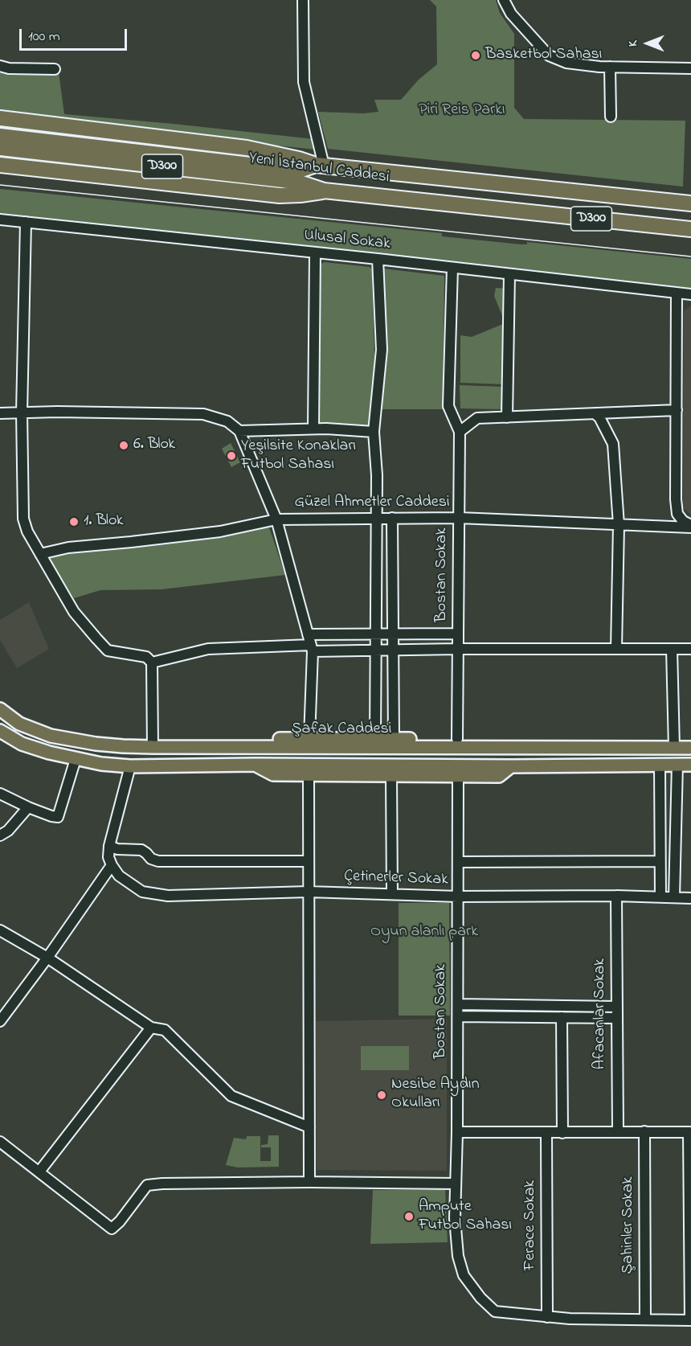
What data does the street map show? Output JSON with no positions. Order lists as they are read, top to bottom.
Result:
{
  "streets": {
    "highway": ["D300", "Yeni İstanbul Caddesi"],
    "main road": ["Şafak Caddesi"],
    "street": [
      "Ulusal Sokak",
      "Güzel Ahmetler Caddesi",
      "Bostan Sokak",
      "Çetinerler Sokak",
      "Afacanlar Sokak",
      "Ferace Sokak",
      "Şahinler Sokak"
    ]
  },
  "crossings": [
    ["D300", "Yeni İstanbul Caddesi"],
    ["Ulusal Sokak", "Bostan Sokak"],
    ["Güzel Ahmetler Caddesi", "Bostan Sokak"],
    ["Bostan Sokak", "Çetinerler Sokak"],
    ["Bostan Sokak", "Ferace Sokak"],
    ["Bostan Sokak", "Şahinler Sokak"],
    ["Çetinerler Sokak", "Afacanlar Sokak"]
  ],
  "parks": ["Piri Reis Parkı", "Oyun alanlı park"],
  "places": [
    "Basketbol Sahası",
    "6. Blok",
    "Yeşilsite Konakları Futbol Sahası",
    "1. Blok",
    "Nesibe Aydın Okulları",
    "Ampute Futbol Sahası"
  ],
  "scale_bar": "100 m",
  "north": "left"
}
